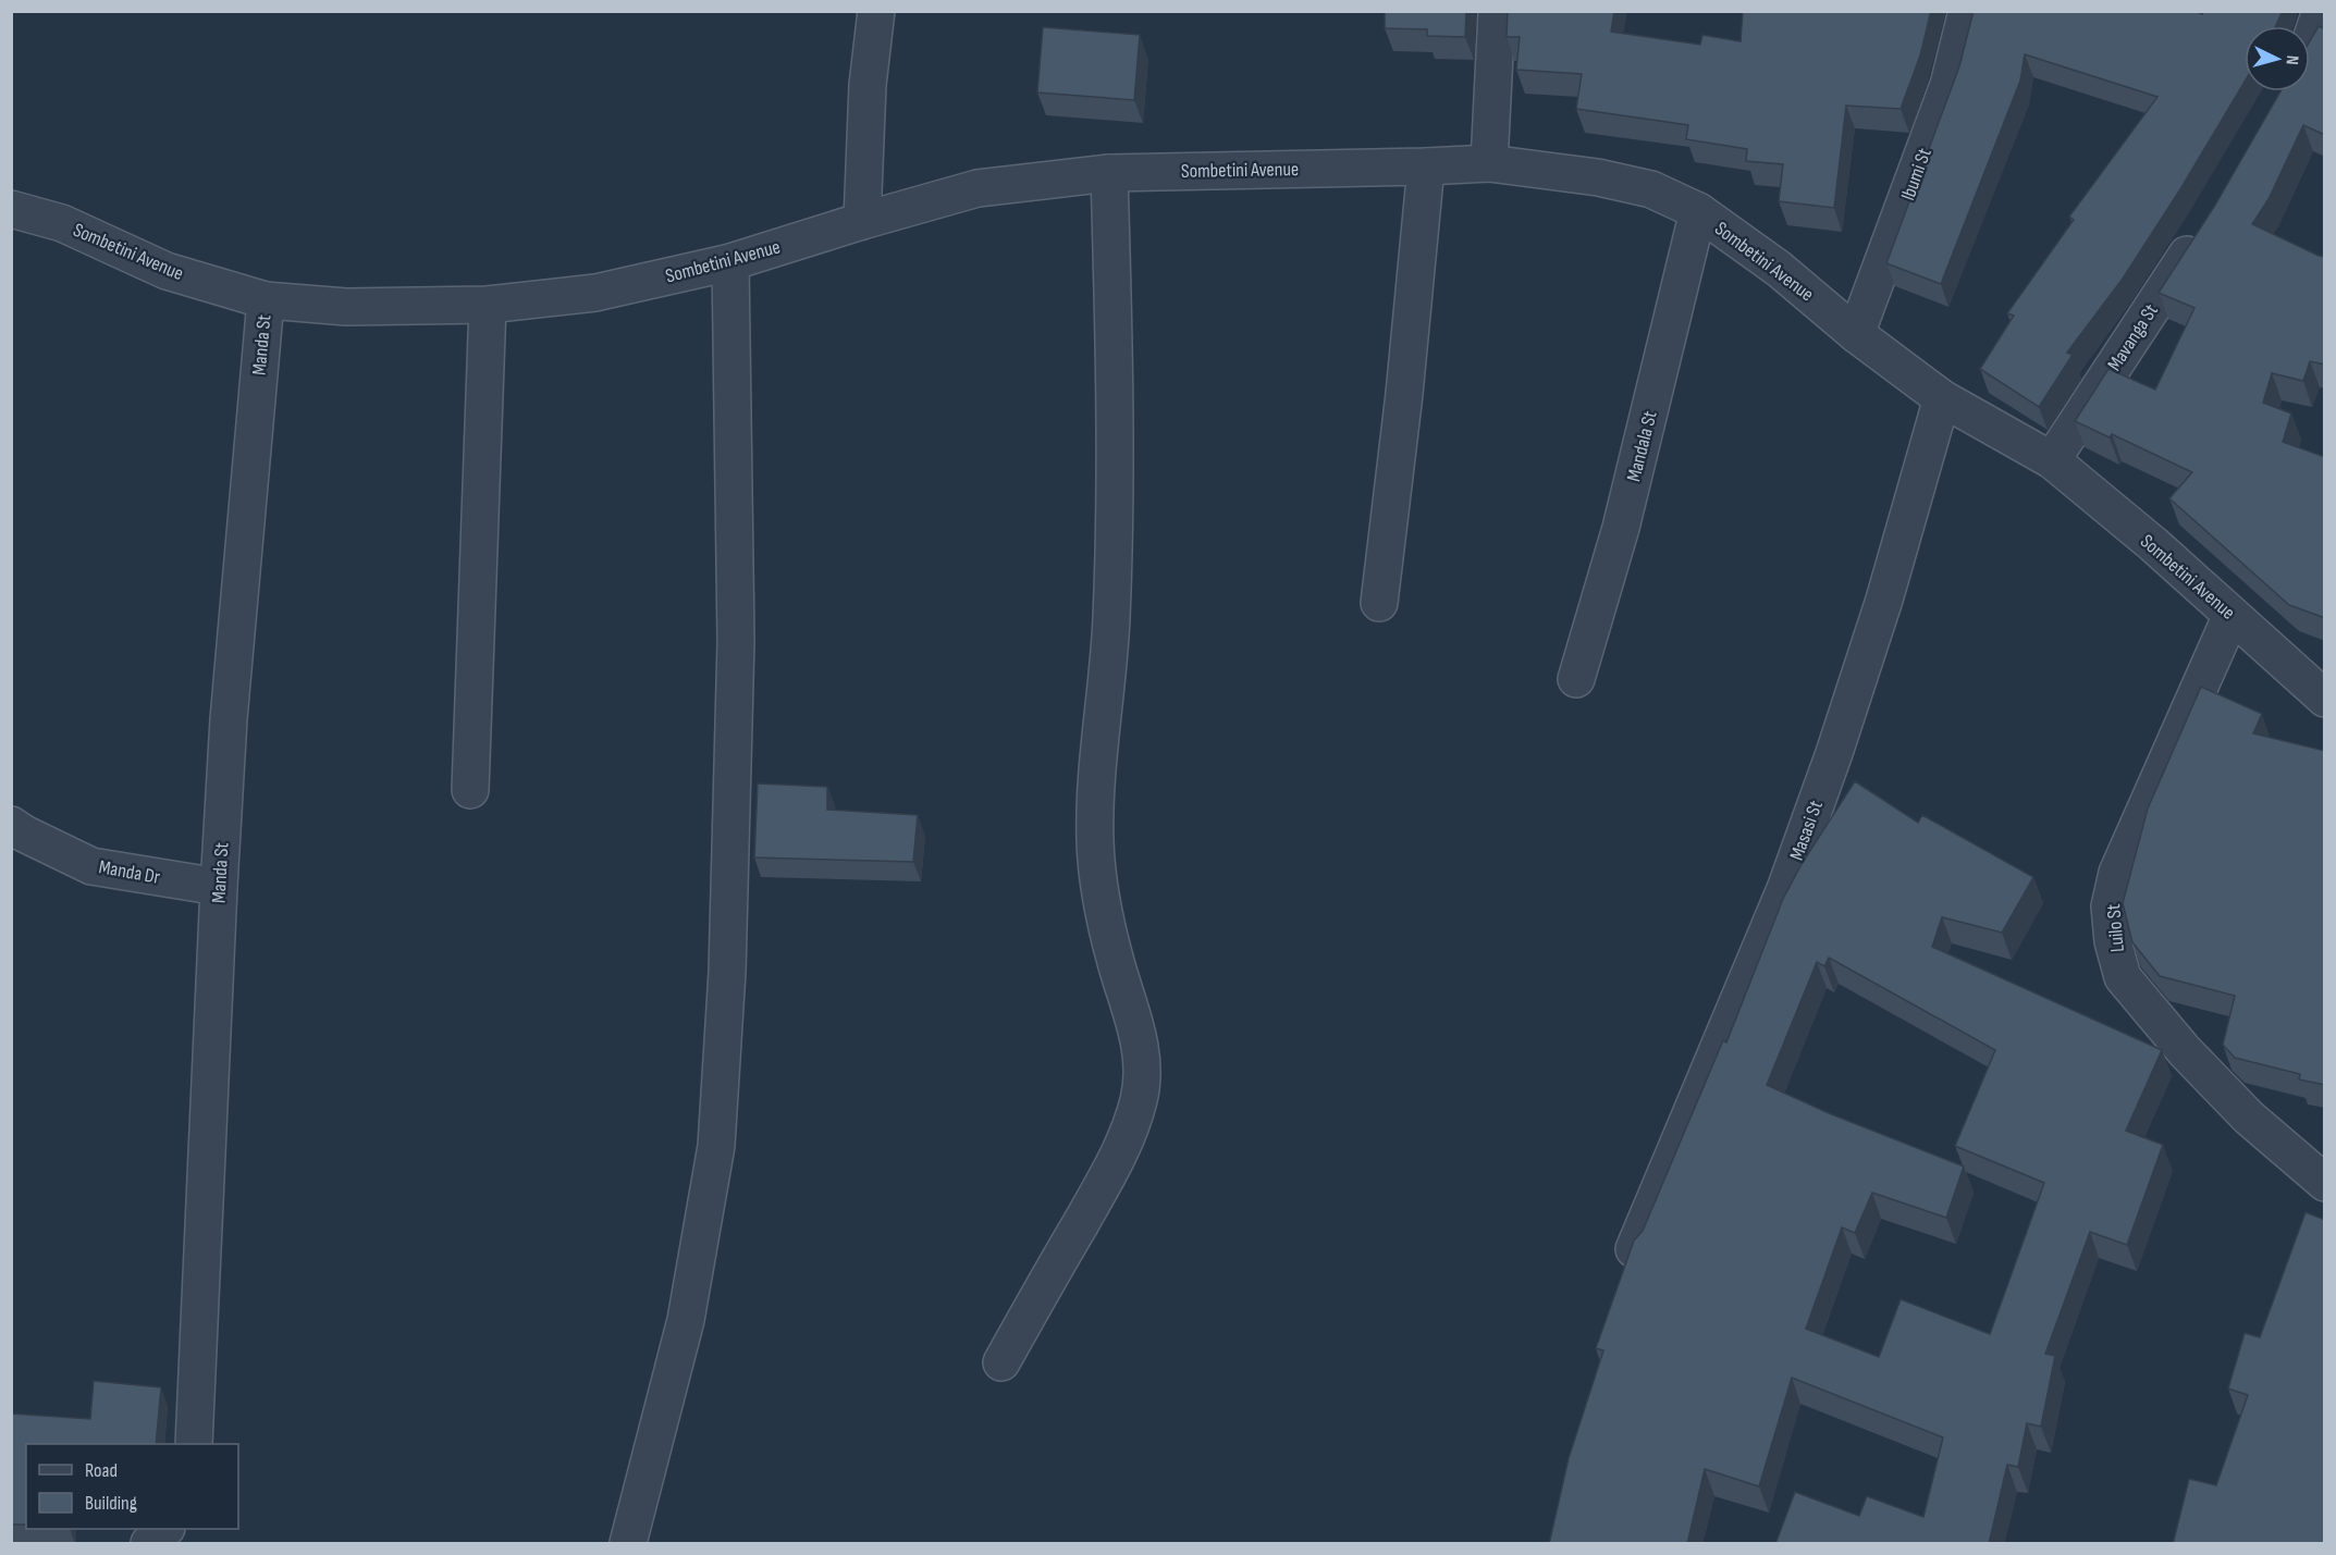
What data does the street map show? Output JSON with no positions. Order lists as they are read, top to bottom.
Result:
{
  "streets": {
    "street": [
      "Sombetini Avenue",
      "Ibumi St",
      "Mavanga St",
      "Manda St",
      "Mandala St",
      "Masasi St",
      "Manda Dr",
      "Luilo St"
    ]
  },
  "crossings": [
    ["Sombetini Avenue", "Ibumi St"],
    ["Sombetini Avenue", "Mavanga St"],
    ["Sombetini Avenue", "Manda St"],
    ["Sombetini Avenue", "Mandala St"],
    ["Sombetini Avenue", "Masasi St"],
    ["Sombetini Avenue", "Luilo St"],
    ["Manda St", "Manda Dr"]
  ],
  "legend": ["Road", "Building"],
  "north": "right"
}
